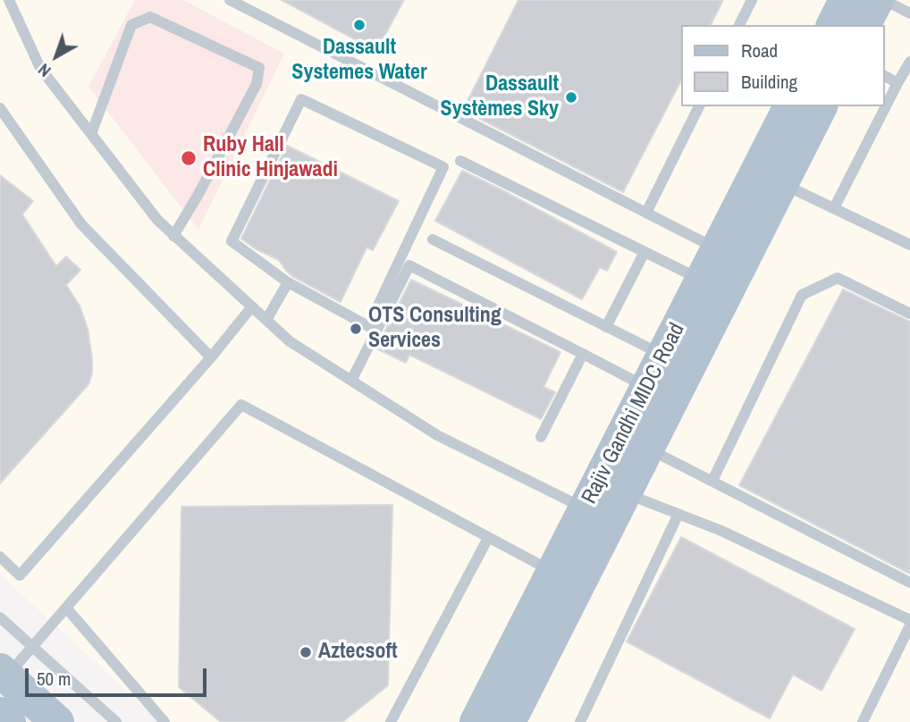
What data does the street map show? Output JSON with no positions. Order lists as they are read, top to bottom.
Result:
{
  "streets": {
    "main road": ["Rajiv Gandhi MIDC Road"]
  },
  "places": [
    "Dassault Systemes Water",
    "Dassault Systèmes Sky",
    "Ruby Hall Clinic Hinjawadi",
    "OTS Consulting Services",
    "Aztecsoft"
  ],
  "legend": ["Road", "Building"],
  "scale_bar": "50 m",
  "north": "bottom left"
}
